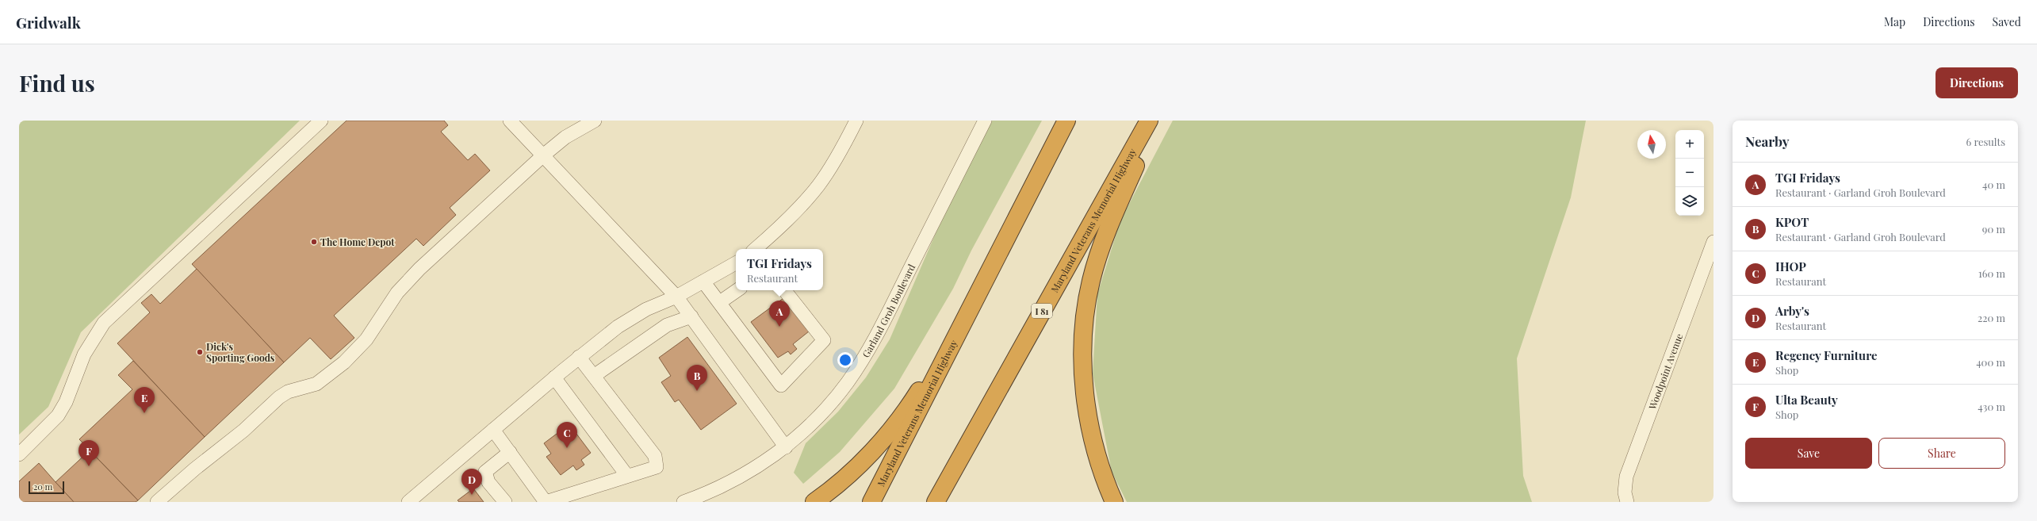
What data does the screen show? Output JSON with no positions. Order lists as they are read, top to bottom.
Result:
{
  "streets": {
    "highway": ["Maryland Veterans Memorial Highway", "I 81"],
    "street": ["Garland Groh Boulevard", "Woodpoint Avenue"]
  },
  "places": ["The Home Depot", "Dick's Sporting Goods"],
  "scale_bar": "20 m",
  "north": "top",
  "page": {
    "header": "Gridwalk",
    "nav": ["Map", "Directions", "Saved"],
    "buttons": [
      "Directions",
      ["Save", "Share"]
    ],
    "title": "Find us",
    "heading": ["Nearby", "6 results"],
    "map_buttons": ["+", "−"],
    "list": [
      {
        "mark": "A",
        "name": "TGI Fridays",
        "note": "Restaurant · Garland Groh Boulevard",
        "value": "40 m"
      },
      {
        "mark": "B",
        "name": "KPOT",
        "note": "Restaurant · Garland Groh Boulevard",
        "value": "90 m"
      },
      {
        "mark": "C",
        "name": "IHOP",
        "note": "Restaurant",
        "value": "160 m"
      },
      {
        "mark": "D",
        "name": "Arby's",
        "note": "Restaurant",
        "value": "220 m"
      },
      {
        "mark": "E",
        "name": "Regency Furniture",
        "note": "Shop",
        "value": "400 m"
      },
      {
        "mark": "F",
        "name": "Ulta Beauty",
        "note": "Shop",
        "value": "430 m"
      }
    ],
    "popup": ["TGI Fridays", "Restaurant"],
    "pins": [
      "A",
      "B",
      "E",
      "C",
      "F",
      "D"
    ],
    "scale": "20 m"
  }
}
